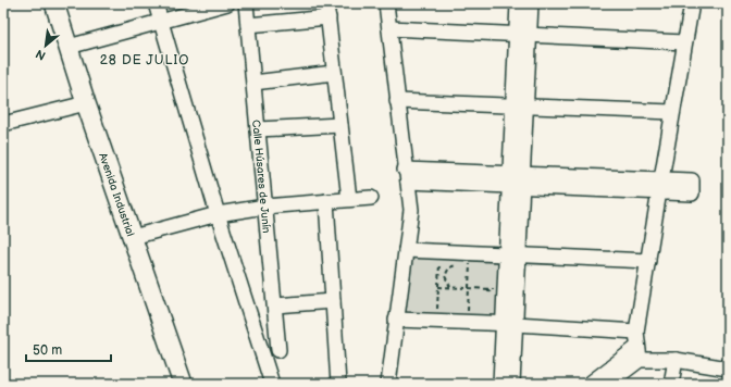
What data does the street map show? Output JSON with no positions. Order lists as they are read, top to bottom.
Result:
{
  "streets": {
    "main road": ["Avenida Industrial"],
    "street": ["Calle Húsares de Junín"]
  },
  "districts": ["28 DE JULIO"],
  "scale_bar": "50 m",
  "north": "bottom left"
}
